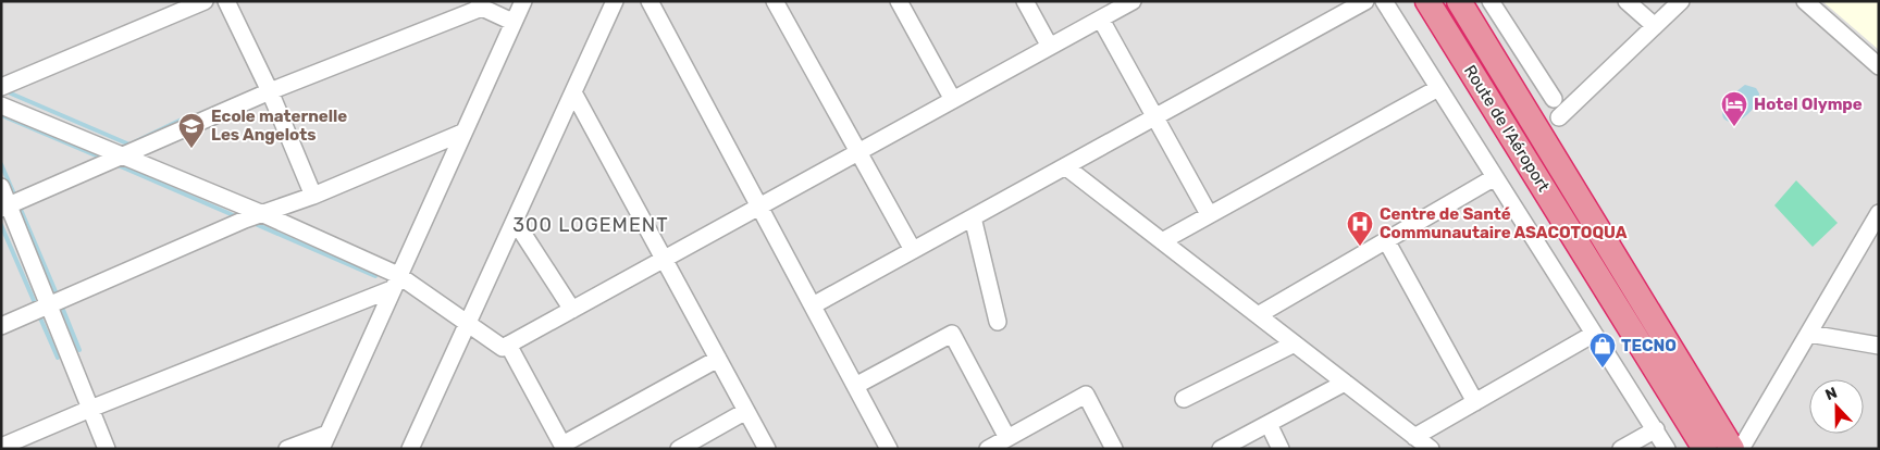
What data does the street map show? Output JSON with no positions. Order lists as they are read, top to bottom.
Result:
{
  "streets": {
    "highway": ["Route de l'Aéroport"]
  },
  "districts": ["300 LOGEMENT"],
  "places": {
    "hotel": ["Hotel Olympe"],
    "school or university": ["Ecole maternelle Les Angelots"],
    "hospital": ["Centre de Santé Communautaire ASACOTOQUA"],
    "shop": ["TECNO"]
  },
  "north": "top"
}
